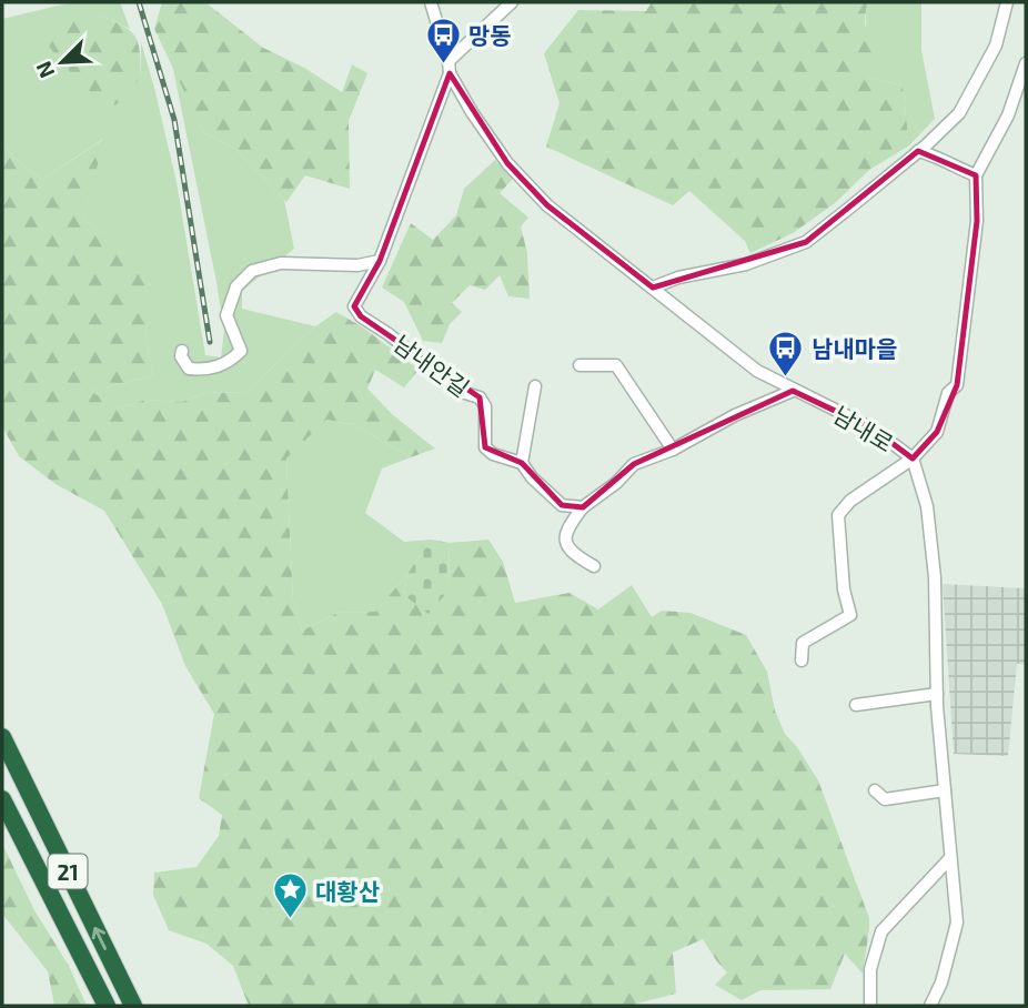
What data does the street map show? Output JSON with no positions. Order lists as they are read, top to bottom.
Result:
{
  "streets": {
    "highway": ["21"],
    "street": ["남내안길", "남내로"]
  },
  "crossings": [
    ["남내안길", "남내로"]
  ],
  "places": {
    "bus stop": ["망동", "남내마을"],
    "place": ["대황산"]
  },
  "north": "bottom left"
}
